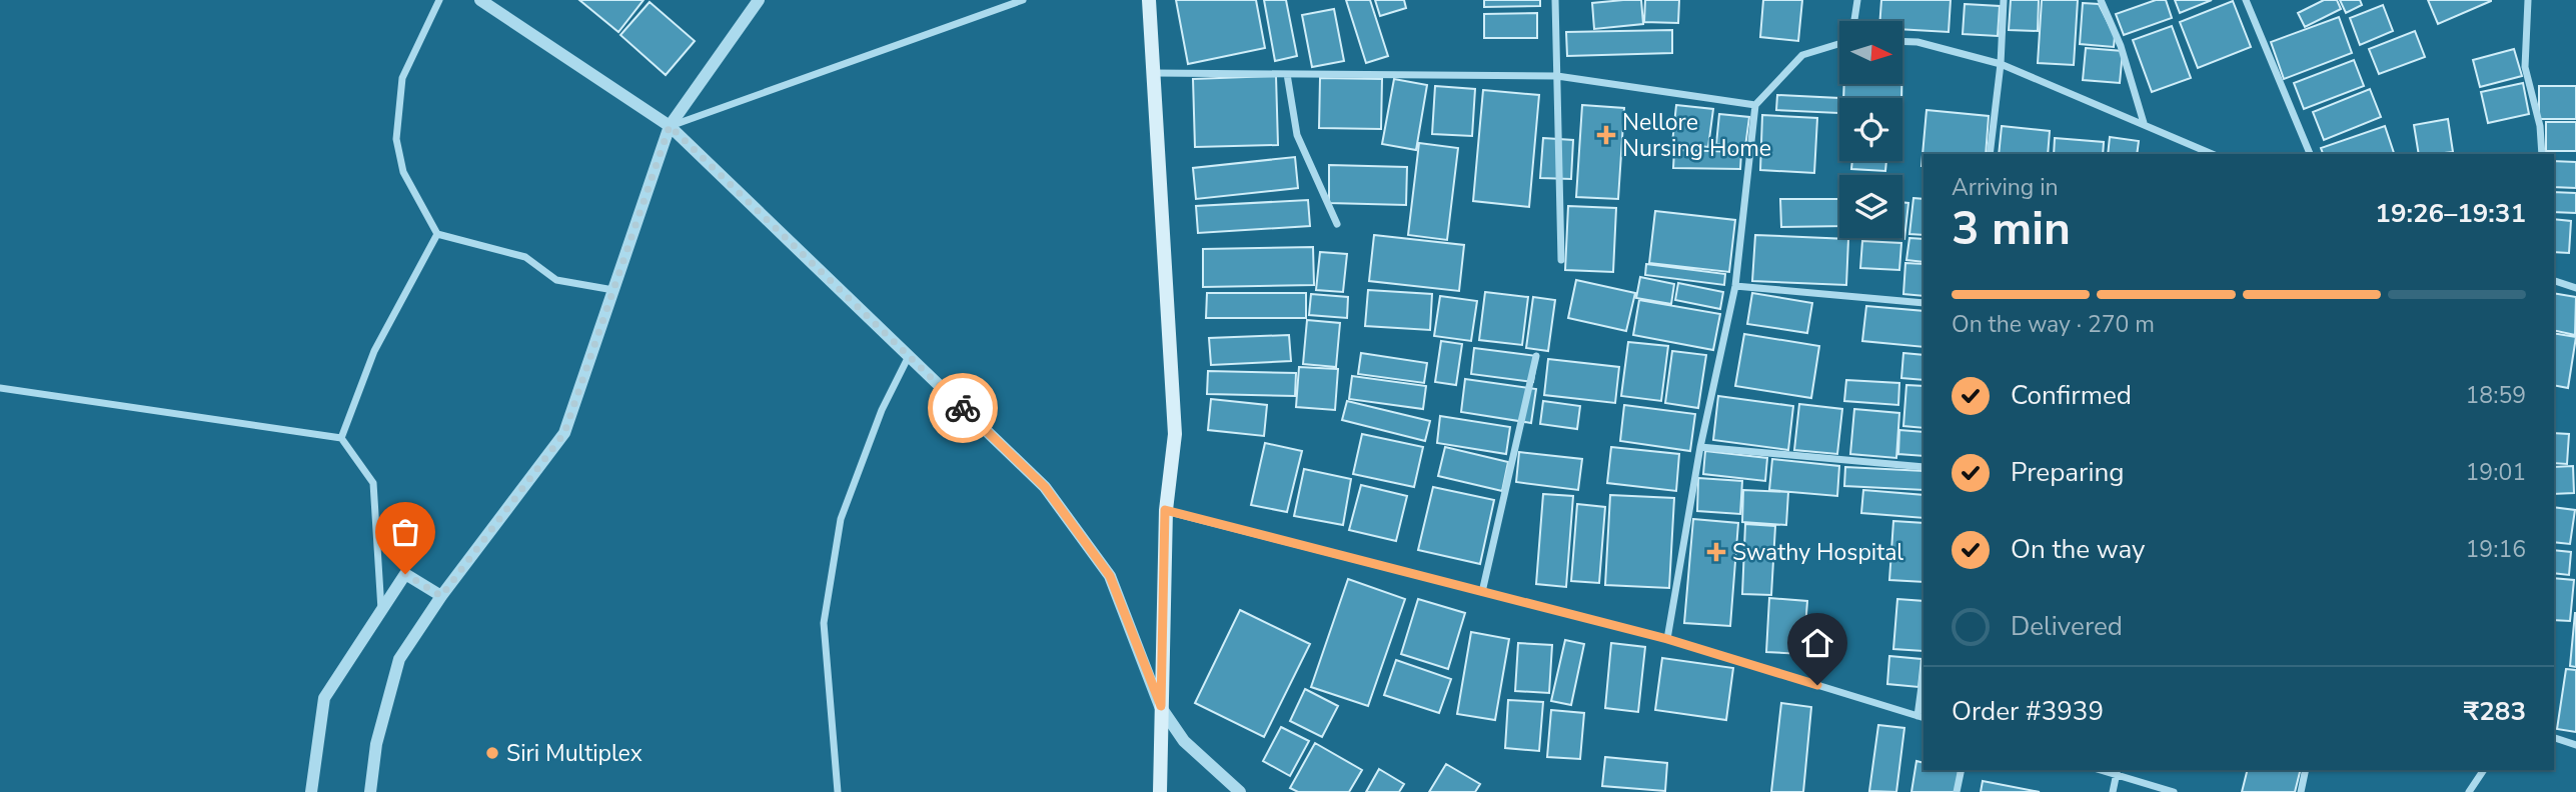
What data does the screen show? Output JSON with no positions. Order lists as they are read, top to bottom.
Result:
{
  "places": {
    "health": ["Nellore Nursing Home", "Swathy Hospital"],
    "other": ["Siri Multiplex"]
  },
  "north": "right",
  "page": {
    "heading": ["3 min", "Arriving in", "19:26–19:31"],
    "panel": ["Order #3939", "₹283"],
    "bar": "On the way · 270 m",
    "list": [
      ["Confirmed", "18:59"],
      ["Preparing", "19:01"],
      ["On the way", "19:16"],
      "Delivered"
    ]
  }
}
